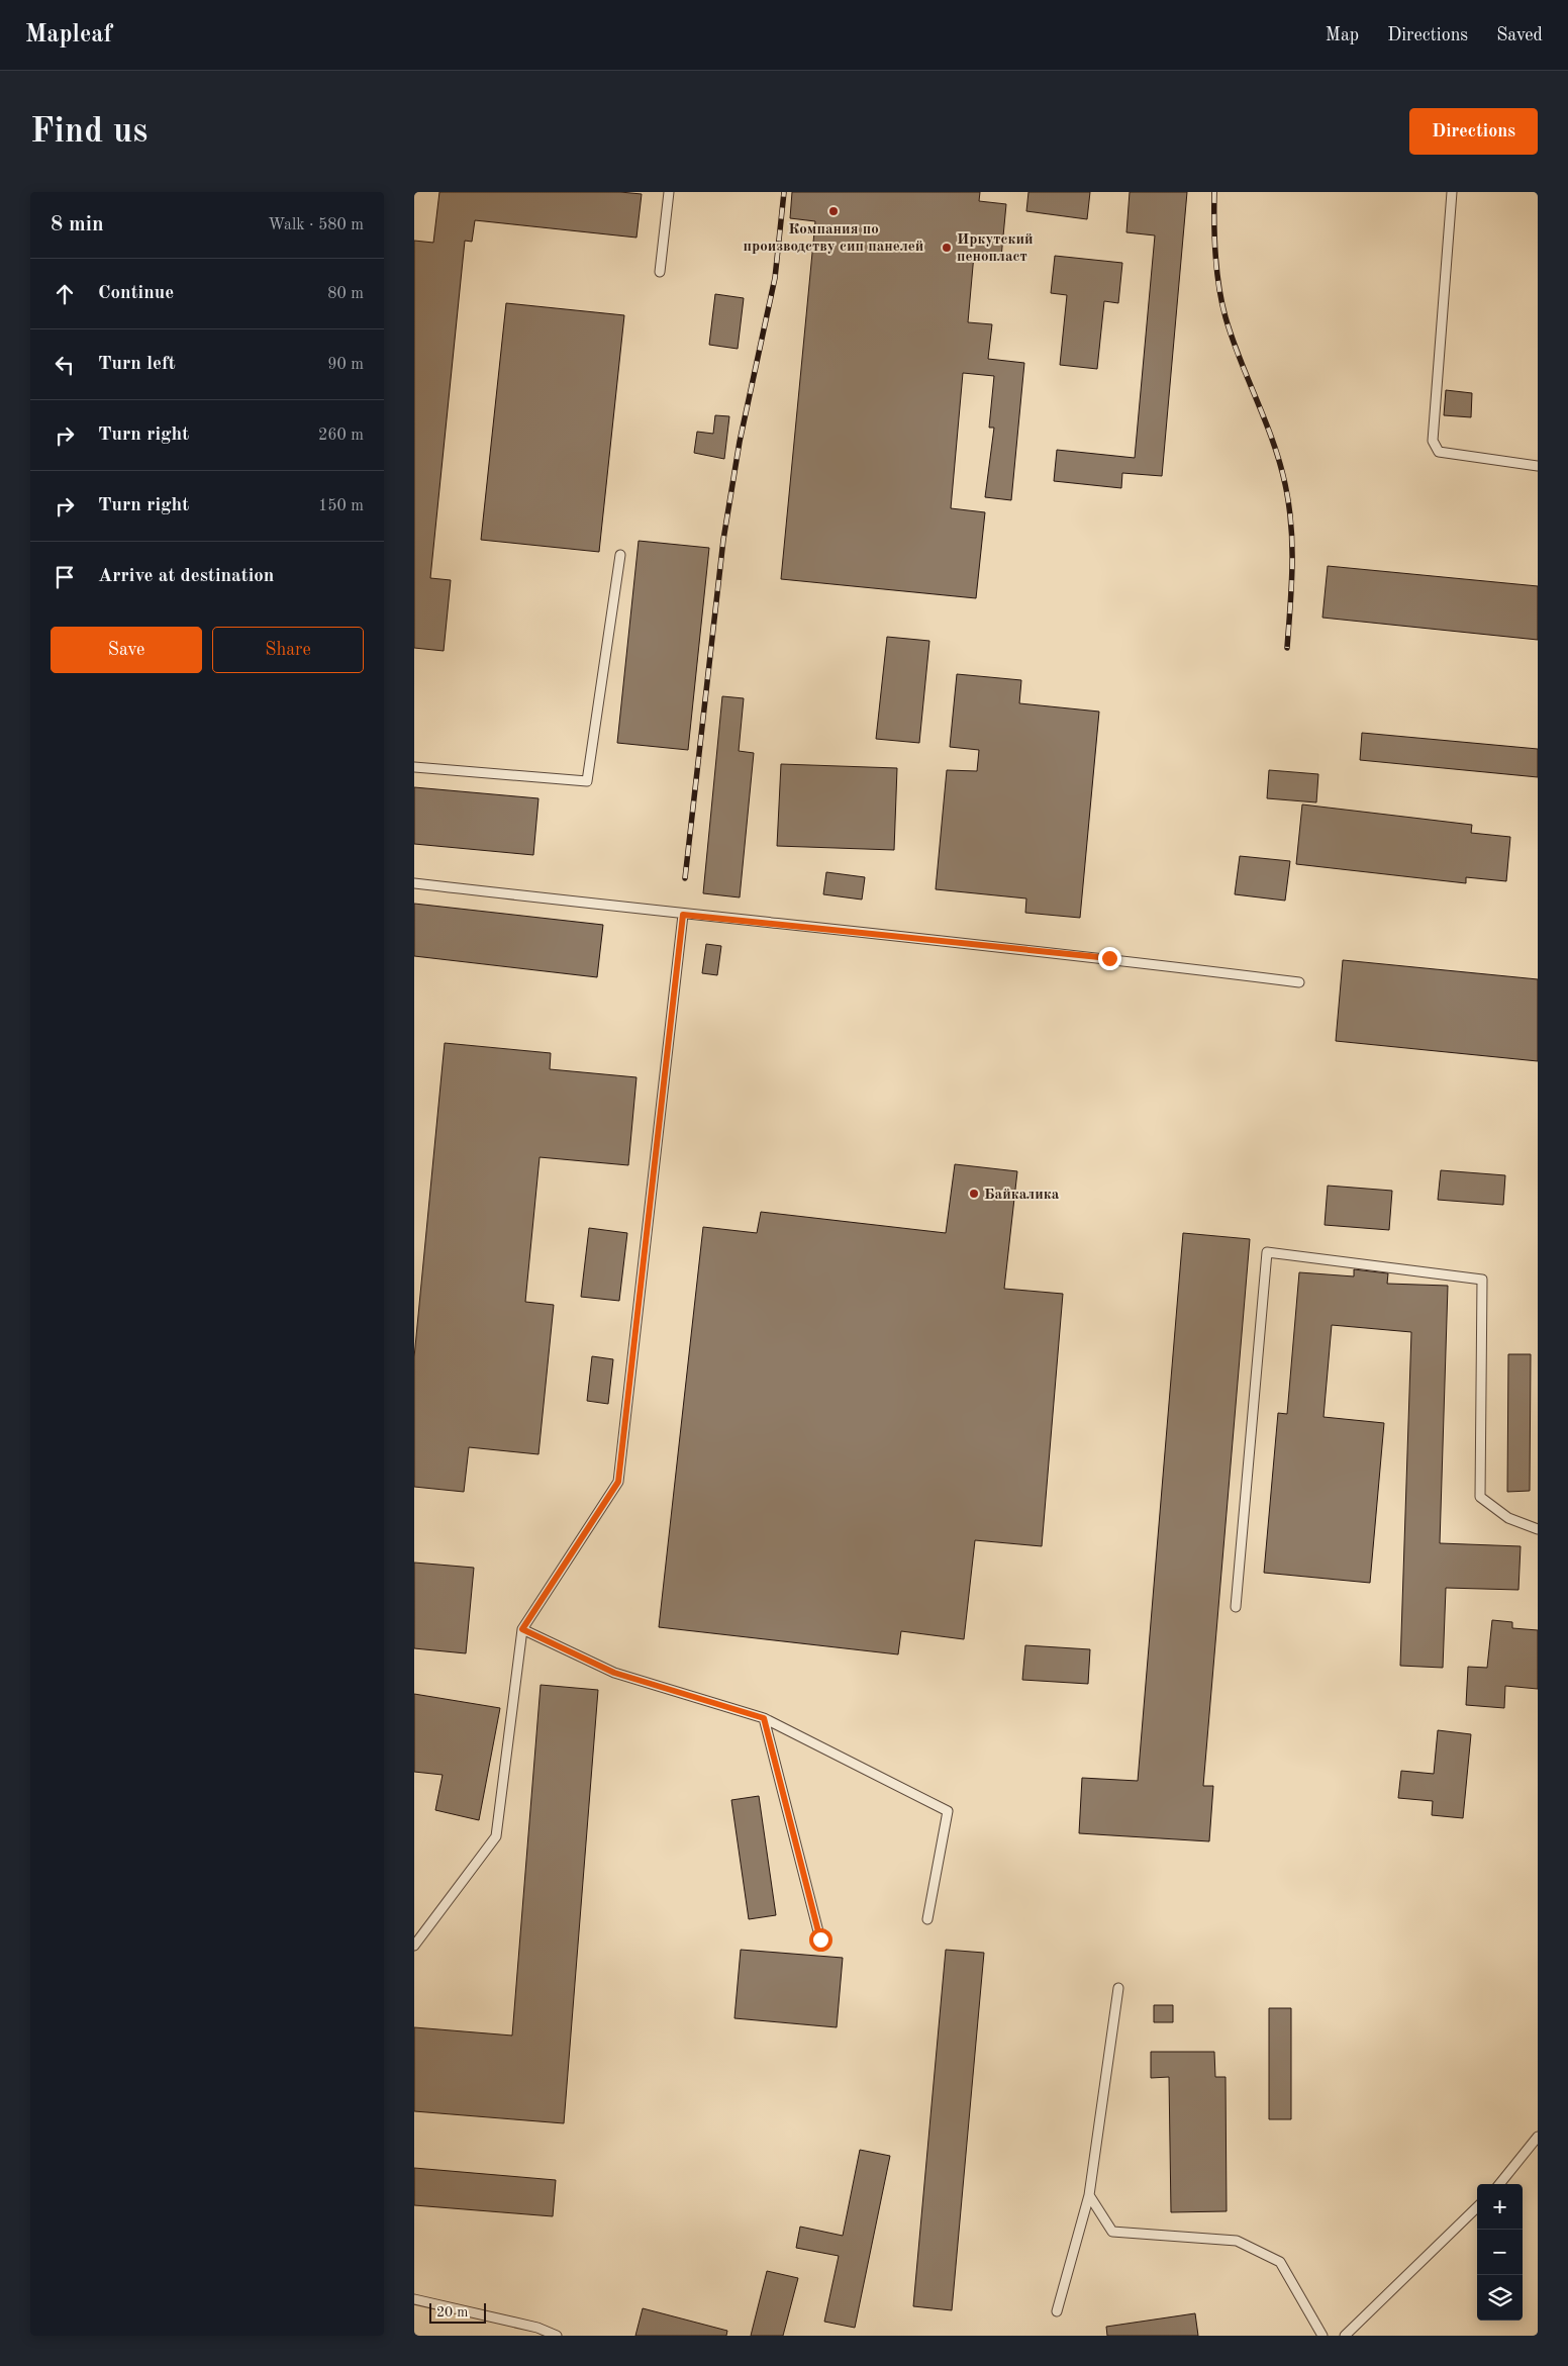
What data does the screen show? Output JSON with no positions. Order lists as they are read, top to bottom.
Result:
{
  "places": ["Компания по производству сип панелей", "Иркутский пенопласт", "Байкалика"],
  "scale_bar": "20 m",
  "page": {
    "header": "Mapleaf",
    "nav": ["Map", "Directions", "Saved"],
    "buttons": [
      "Directions",
      ["Save", "Share"]
    ],
    "title": "Find us",
    "heading": ["8 min", "Walk · 580 m"],
    "list": [
      ["Continue", "80 m"],
      ["Turn left", "90 m"],
      ["Turn right", "260 m"],
      ["Turn right", "150 m"],
      "Arrive at destination"
    ],
    "map_buttons": ["+", "−"],
    "scale": "20 m"
  }
}
